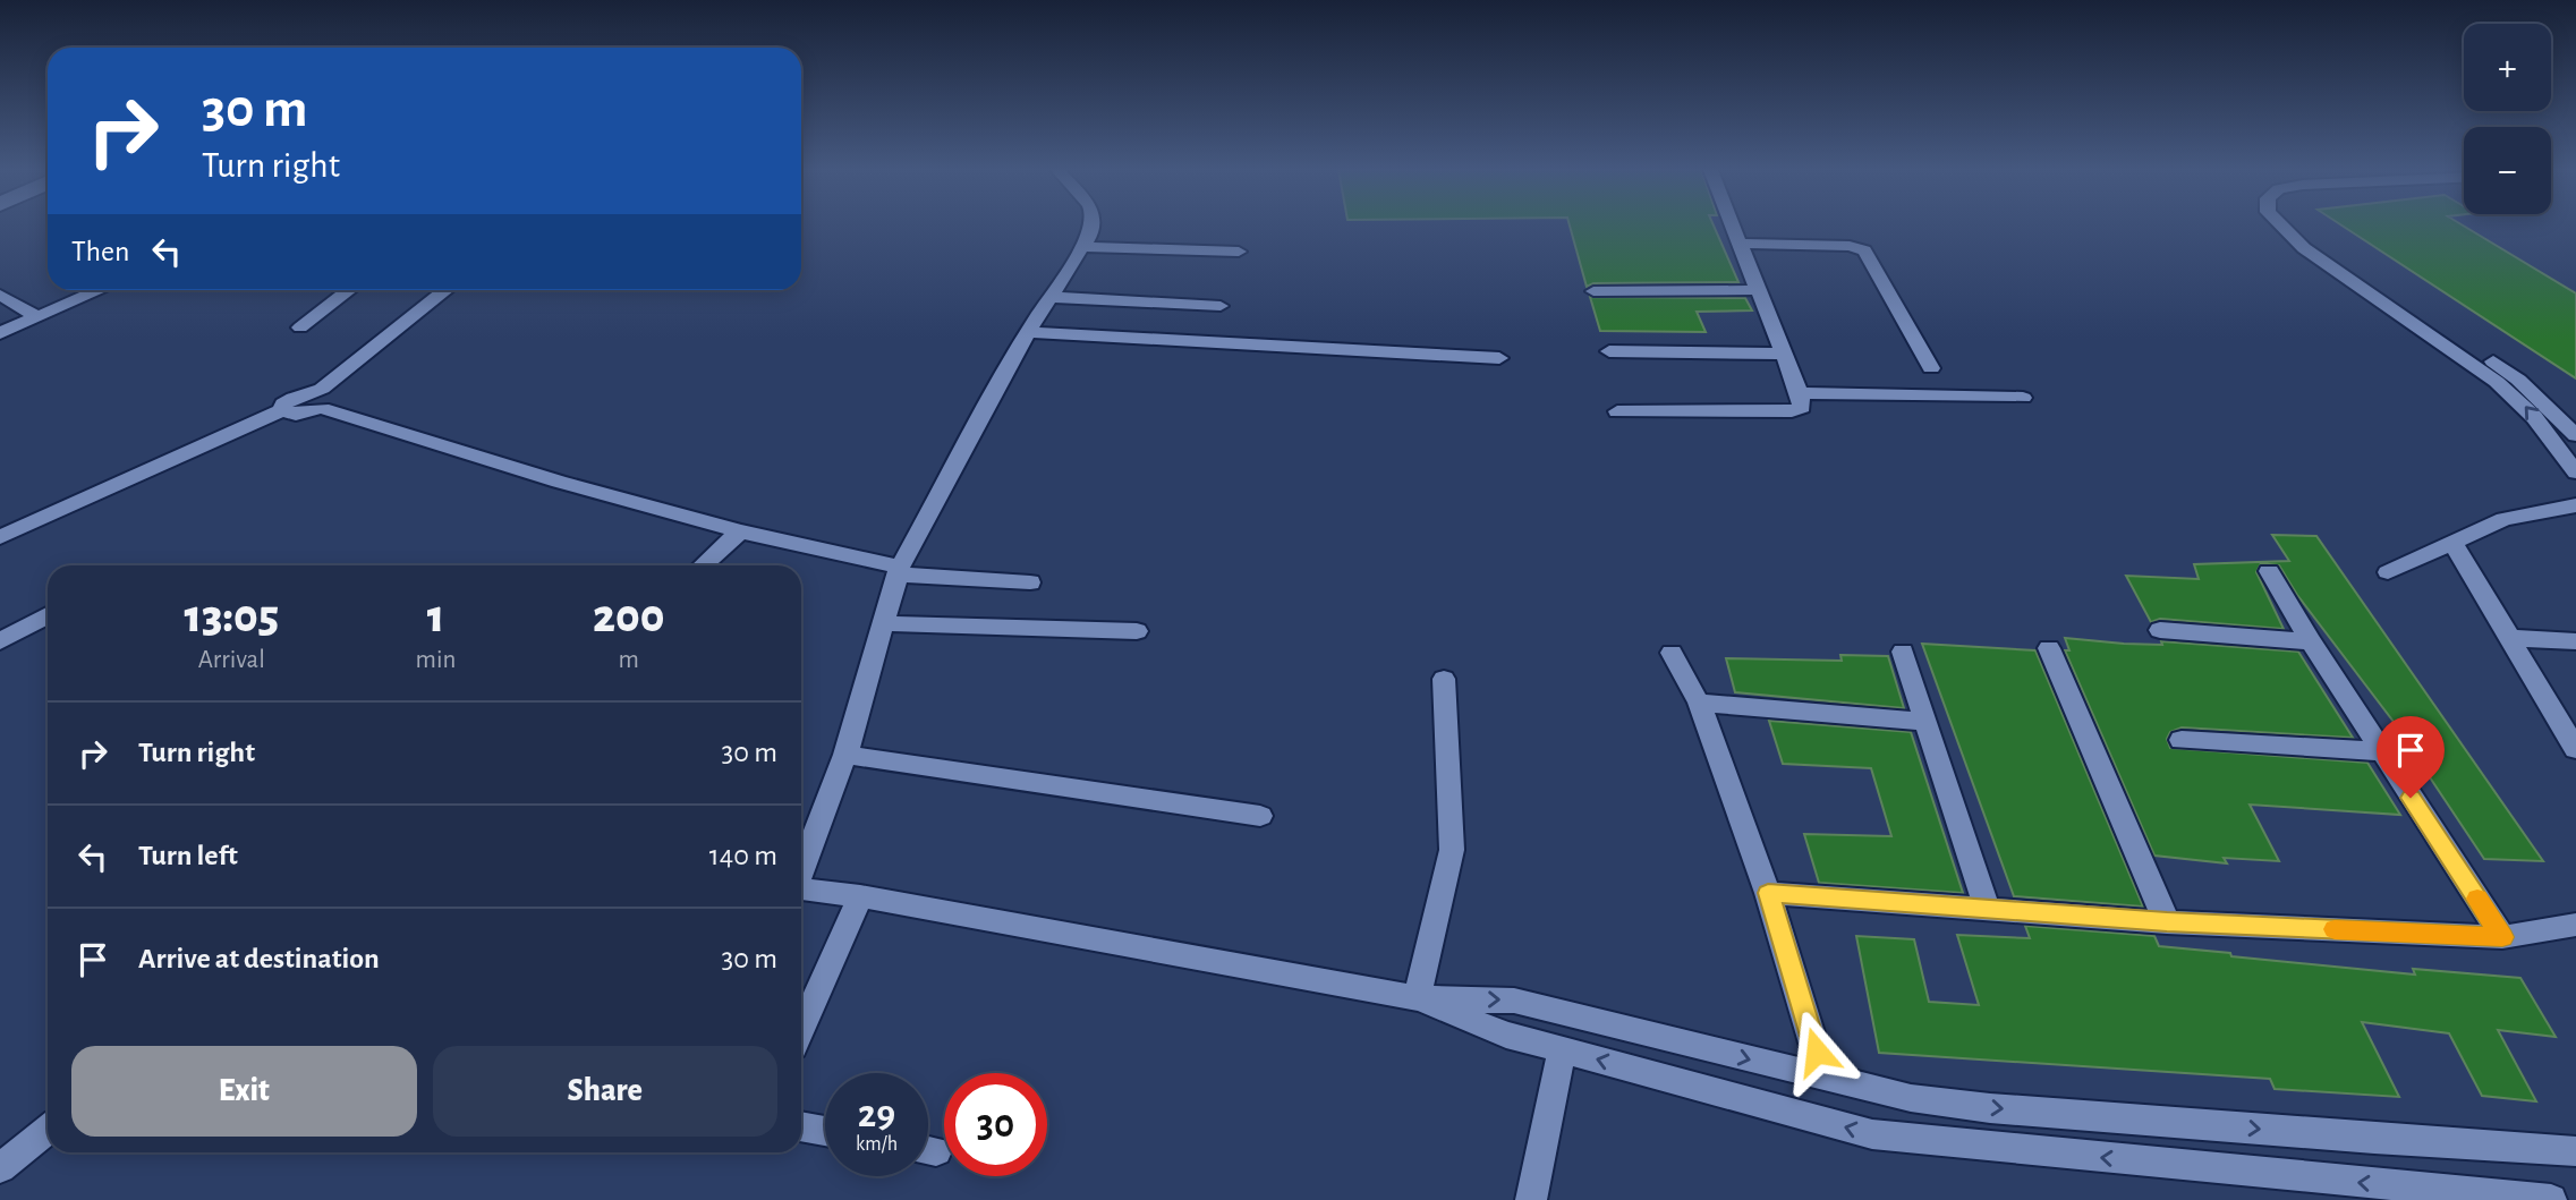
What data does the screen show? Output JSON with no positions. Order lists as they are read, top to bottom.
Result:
{
  "page": {
    "map_buttons": ["+", "−"],
    "turn": ["30 m", "Turn right"],
    "then": "Then",
    "eta": [
      "13:05",
      "Arrival",
      "1",
      "min",
      "200",
      "m"
    ],
    "list": [
      {
        "name": "Turn right",
        "value": "30 m"
      },
      {
        "name": "Turn left",
        "value": "140 m"
      },
      {
        "name": "Arrive at destination",
        "value": "30 m"
      }
    ],
    "buttons": ["Exit", "Share"],
    "speed": "29 km/h",
    "limit": "30"
  }
}
